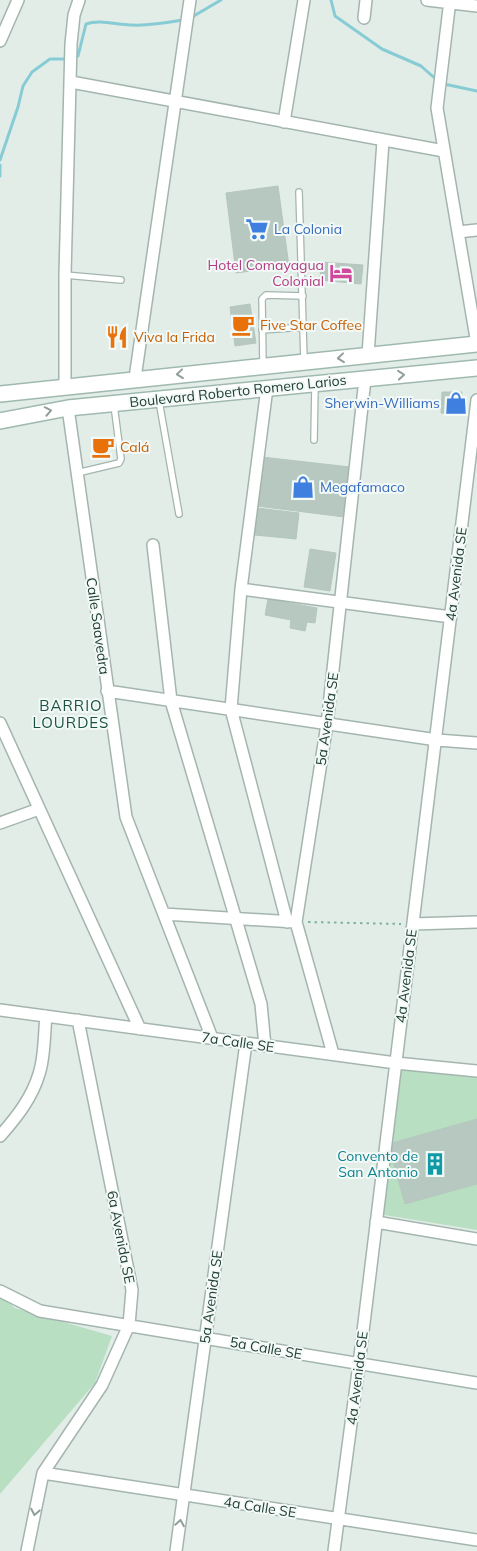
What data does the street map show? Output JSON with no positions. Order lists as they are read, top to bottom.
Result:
{
  "streets": {
    "main road": ["Boulevard Roberto Romero Larios"],
    "street": [
      "4a Avenida SE",
      "Calle Saavedra",
      "5a Avenida SE",
      "7a Calle SE",
      "6a Avenida SE",
      "5a Calle SE",
      "4a Calle SE"
    ]
  },
  "crossings": [
    ["Boulevard Roberto Romero Larios", "Calle Saavedra"],
    ["Boulevard Roberto Romero Larios", "5a Avenida SE"],
    ["4a Avenida SE", "7a Calle SE"],
    ["4a Avenida SE", "5a Calle SE"],
    ["4a Avenida SE", "4a Calle SE"],
    ["Calle Saavedra", "7a Calle SE"],
    ["5a Avenida SE", "7a Calle SE"],
    ["5a Avenida SE", "5a Calle SE"],
    ["5a Avenida SE", "4a Calle SE"],
    ["7a Calle SE", "6a Avenida SE"],
    ["6a Avenida SE", "5a Calle SE"],
    ["6a Avenida SE", "4a Calle SE"]
  ],
  "districts": ["BARRIO LOURDES"],
  "places": {
    "supermarket": ["La Colonia"],
    "hotel": ["Hotel Comayagua Colonial"],
    "cafe": ["Five Star Coffee", "Calá"],
    "restaurant": ["Viva la Frida"],
    "shop": ["Sherwin-Williams", "Megafamaco"],
    "building": ["Convento de San Antonio"]
  }
}
